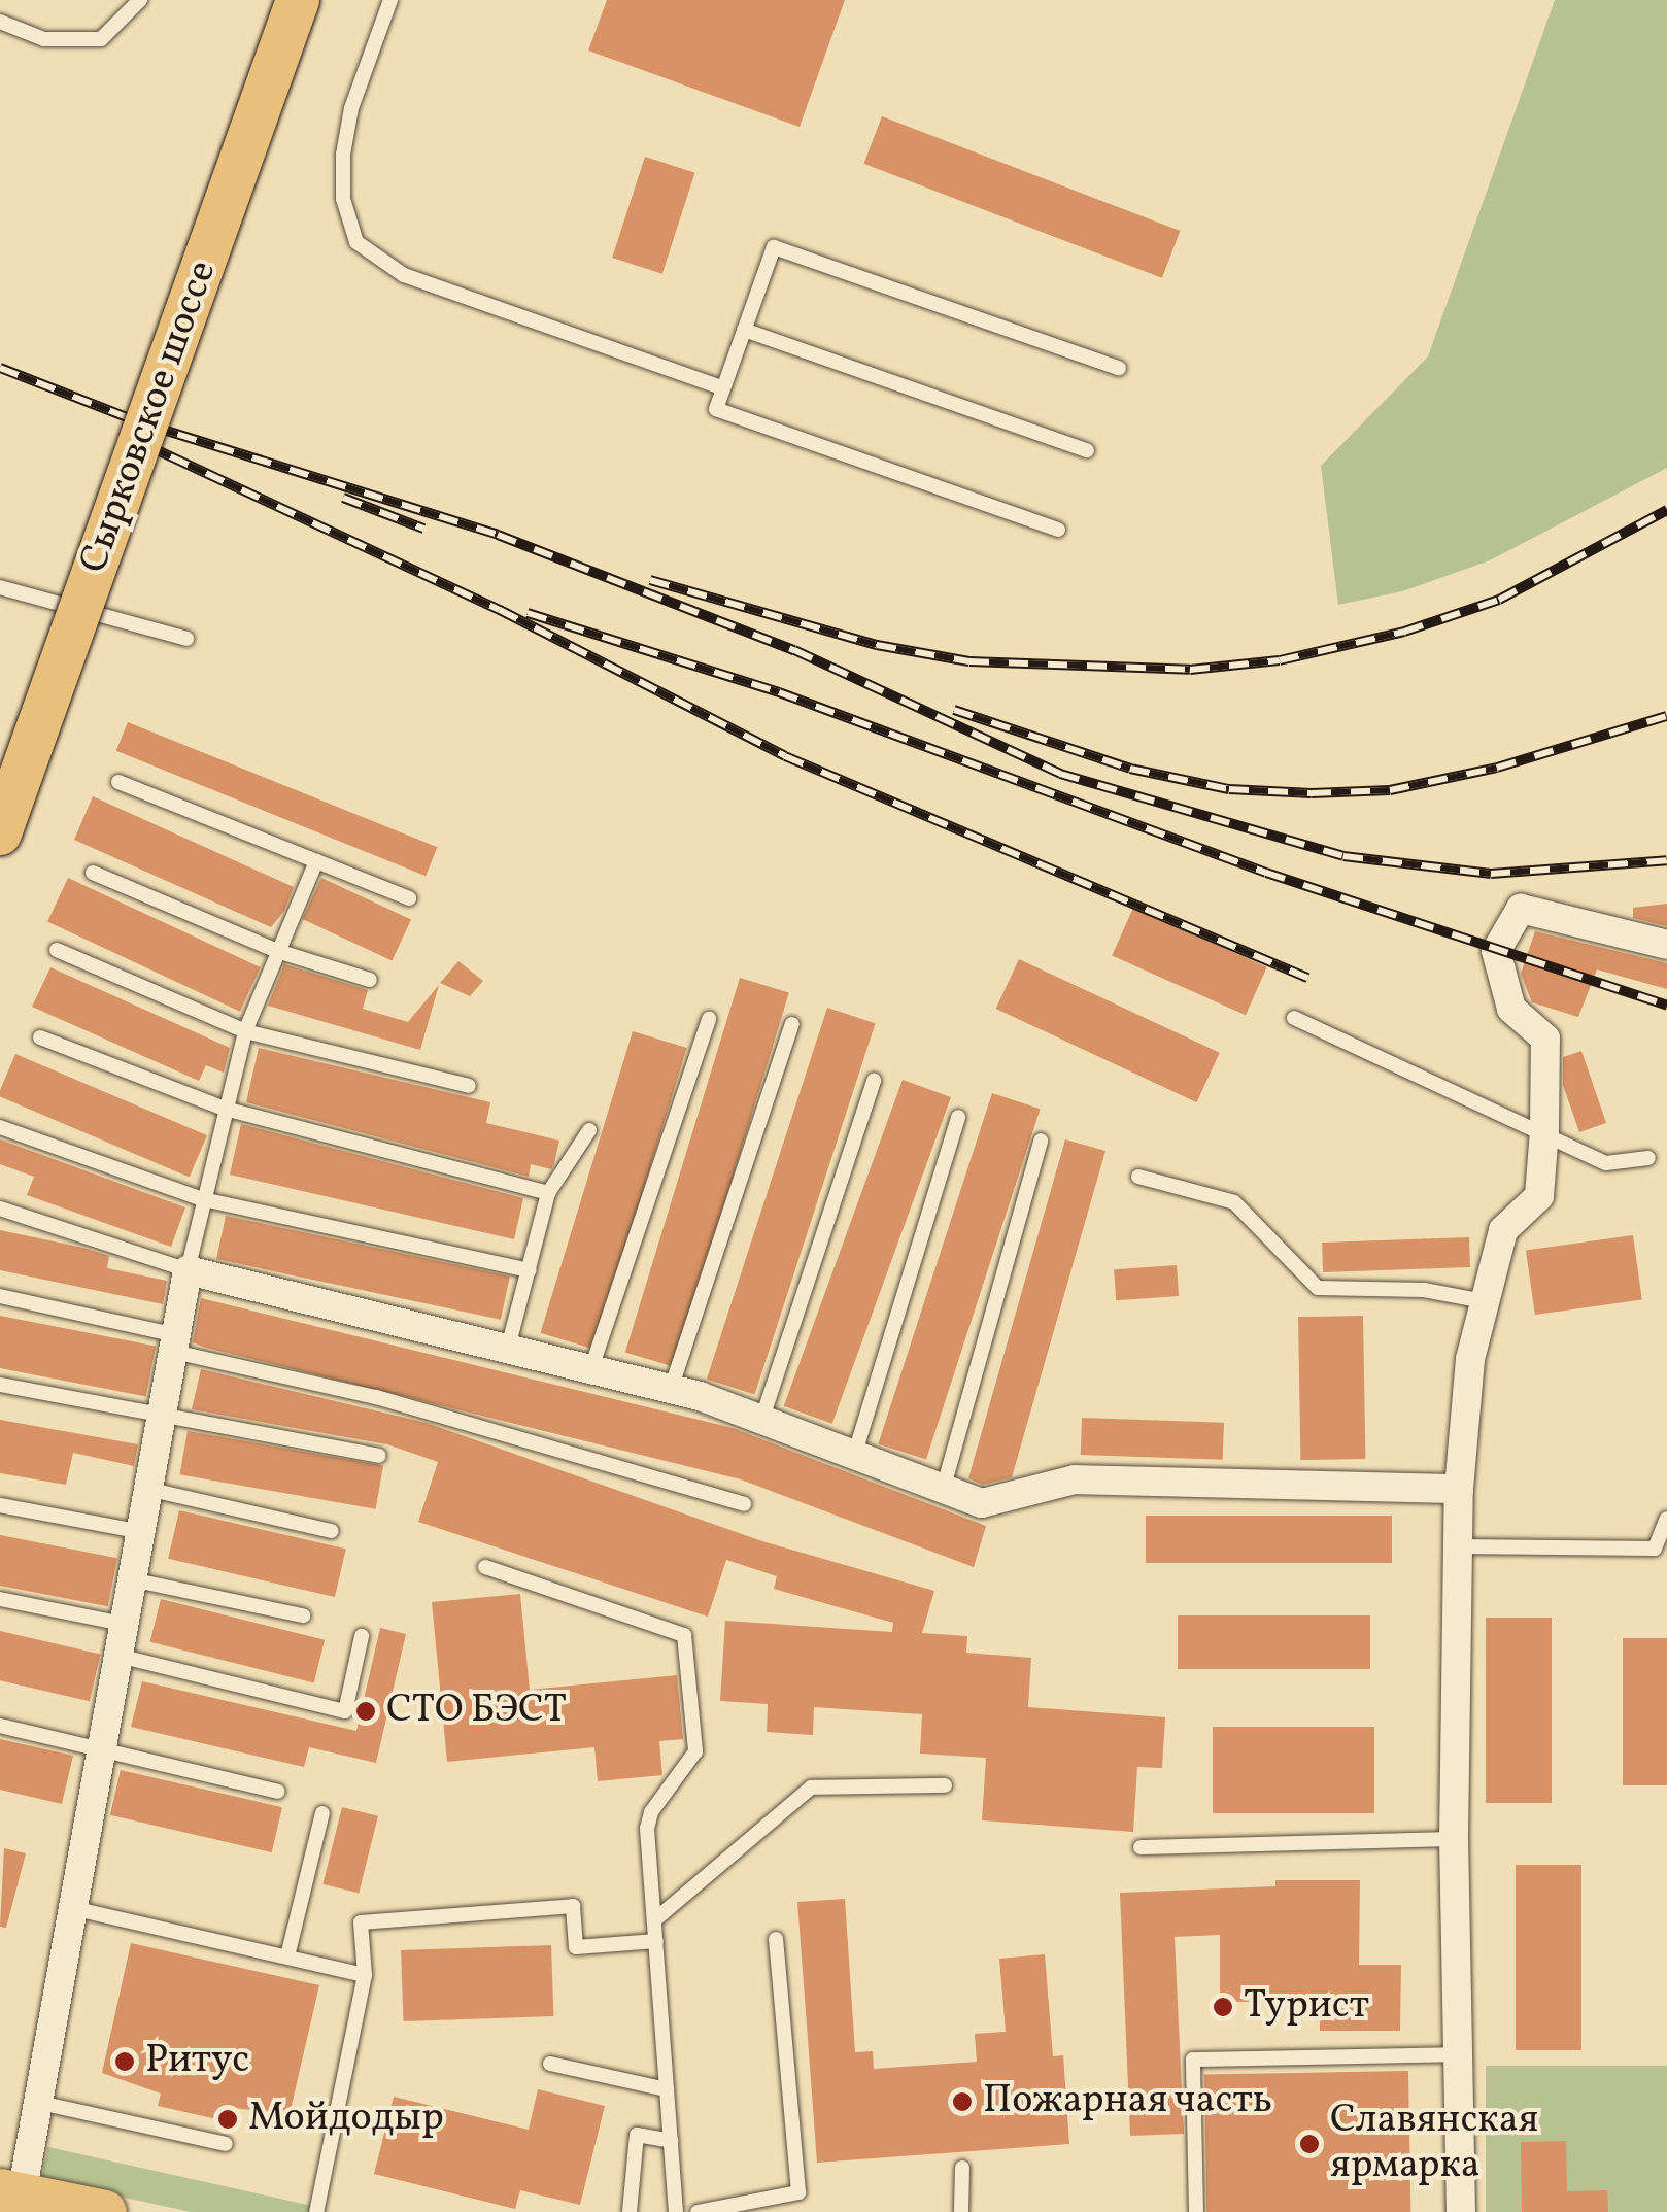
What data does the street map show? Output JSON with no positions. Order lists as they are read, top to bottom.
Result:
{
  "streets": {
    "main road": ["Сырковское шоссе"]
  },
  "places": [
    "СТО БЭСТ",
    "Турист",
    "Ритус",
    "Пожарная часть",
    "Мойдодыр",
    "Славянская ярмарка"
  ]
}
